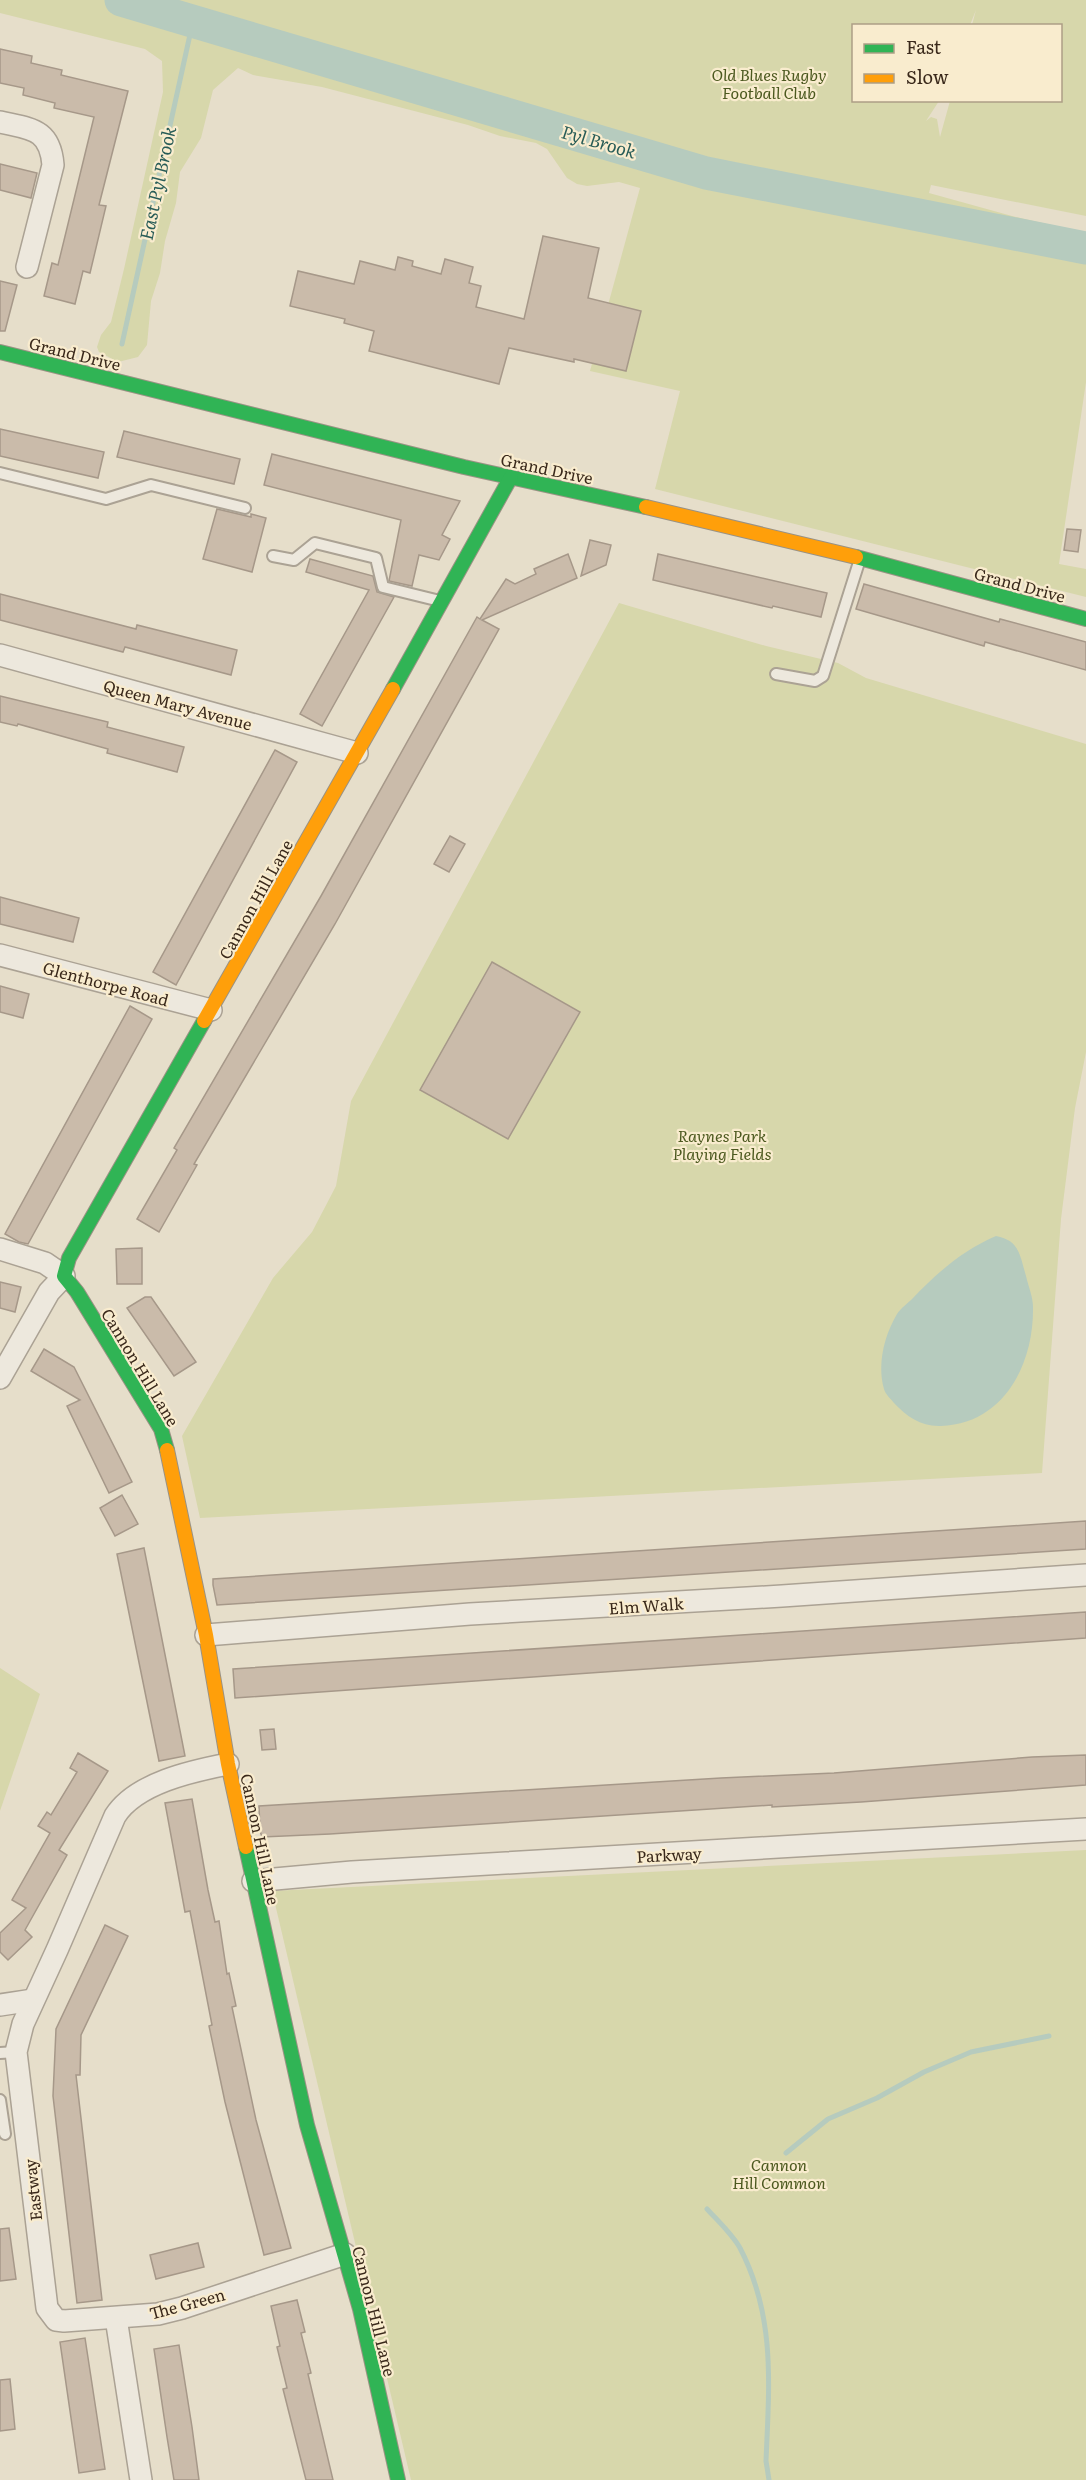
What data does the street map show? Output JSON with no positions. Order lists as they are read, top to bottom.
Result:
{
  "streets": {
    "street": [
      "Grand Drive",
      "Queen Mary Avenue",
      "Cannon Hill Lane",
      "Glenthorpe Road",
      "Elm Walk",
      "Parkway",
      "Eastway",
      "The Green"
    ]
  },
  "crossings": [
    ["Grand Drive", "Cannon Hill Lane"],
    ["Queen Mary Avenue", "Cannon Hill Lane"],
    ["Cannon Hill Lane", "Glenthorpe Road"],
    ["Cannon Hill Lane", "Elm Walk"],
    ["Cannon Hill Lane", "Parkway"],
    ["Cannon Hill Lane", "Eastway"],
    ["Cannon Hill Lane", "The Green"],
    ["Eastway", "The Green"]
  ],
  "water": ["Pyl Brook", "East Pyl Brook"],
  "parks": ["Old Blues Rugby Football Club", "Raynes Park Playing Fields", "Cannon Hill Common"],
  "legend": ["Fast", "Slow"]
}
